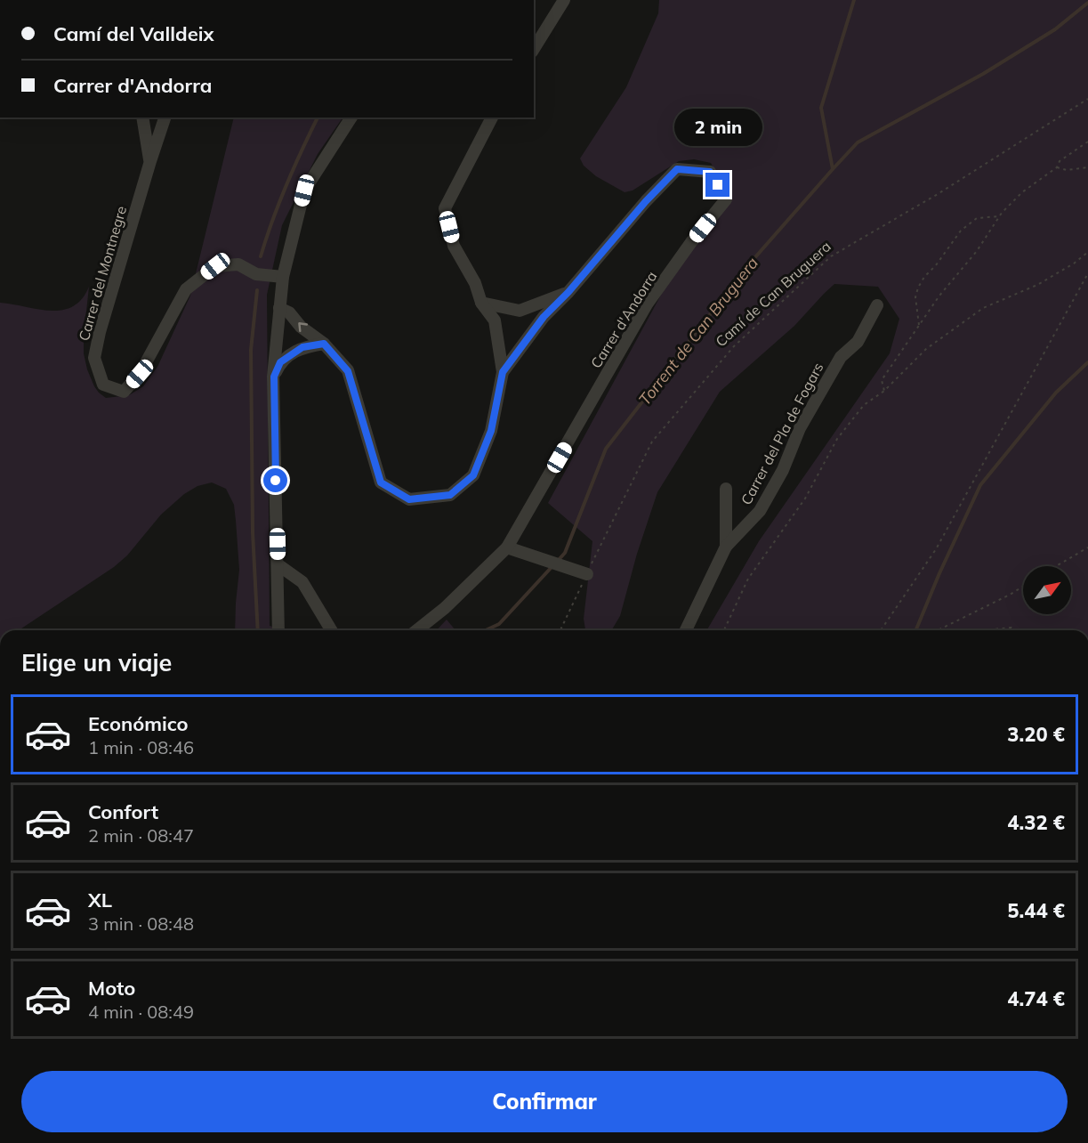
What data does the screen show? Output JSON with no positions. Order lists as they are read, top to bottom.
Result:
{
  "streets": {
    "street": ["Carrer del Montnegre", "Carrer d'Andorra", "Carrer del Pla de Fogars"],
    "path": ["Camí de Can Bruguera"]
  },
  "water": ["Torrent de Can Bruguera"],
  "north": "top right",
  "page": {
    "banner": ["Camí del Valldeix", "Carrer d'Andorra"],
    "bubble": "2 min",
    "heading": "Elige un viaje",
    "list": [
      {
        "name": "Económico",
        "note": "1 min · 08:46",
        "value": "3.20 €"
      },
      {
        "name": "Confort",
        "note": "2 min · 08:47",
        "value": "4.32 €"
      },
      {
        "name": "XL",
        "note": "3 min · 08:48",
        "value": "5.44 €"
      },
      {
        "name": "Moto",
        "note": "4 min · 08:49",
        "value": "4.74 €"
      }
    ],
    "buttons": "Confirmar"
  }
}
